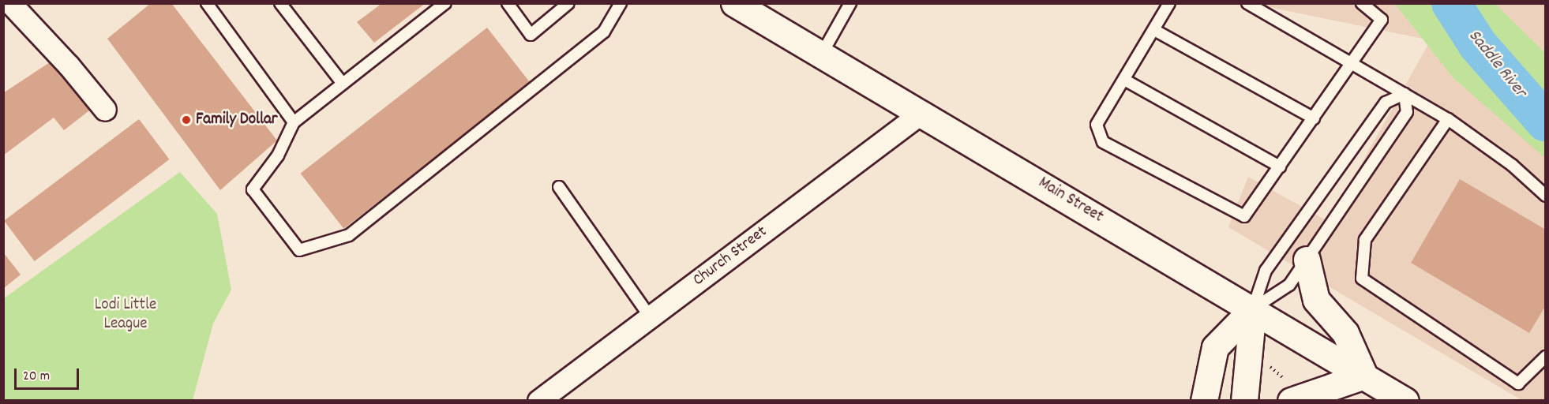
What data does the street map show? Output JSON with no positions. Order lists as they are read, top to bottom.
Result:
{
  "streets": {
    "main road": ["Main Street"],
    "street": ["Church Street"]
  },
  "crossings": [
    ["Main Street", "Church Street"]
  ],
  "water": ["Saddle River"],
  "parks": ["Lodi Little League"],
  "places": ["Family Dollar"],
  "scale_bar": "20 m"
}
